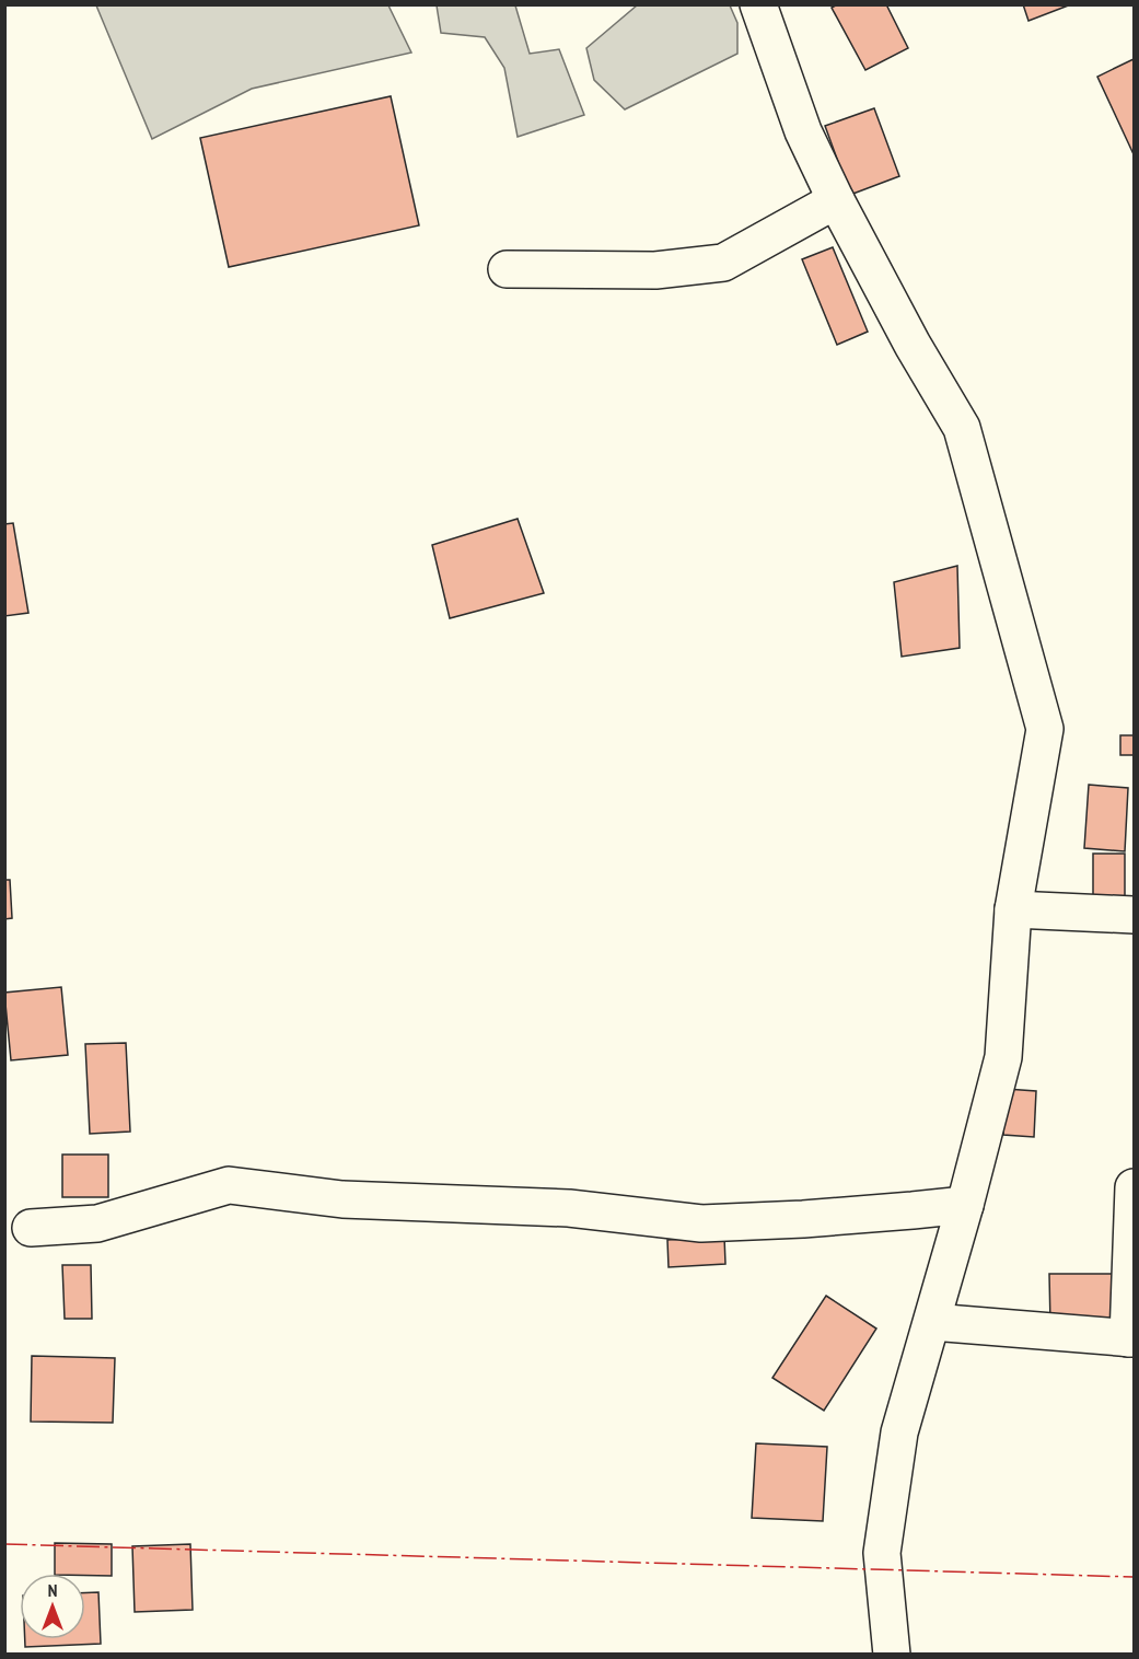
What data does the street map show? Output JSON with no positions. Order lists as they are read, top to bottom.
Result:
{
  "north": "top"
}
